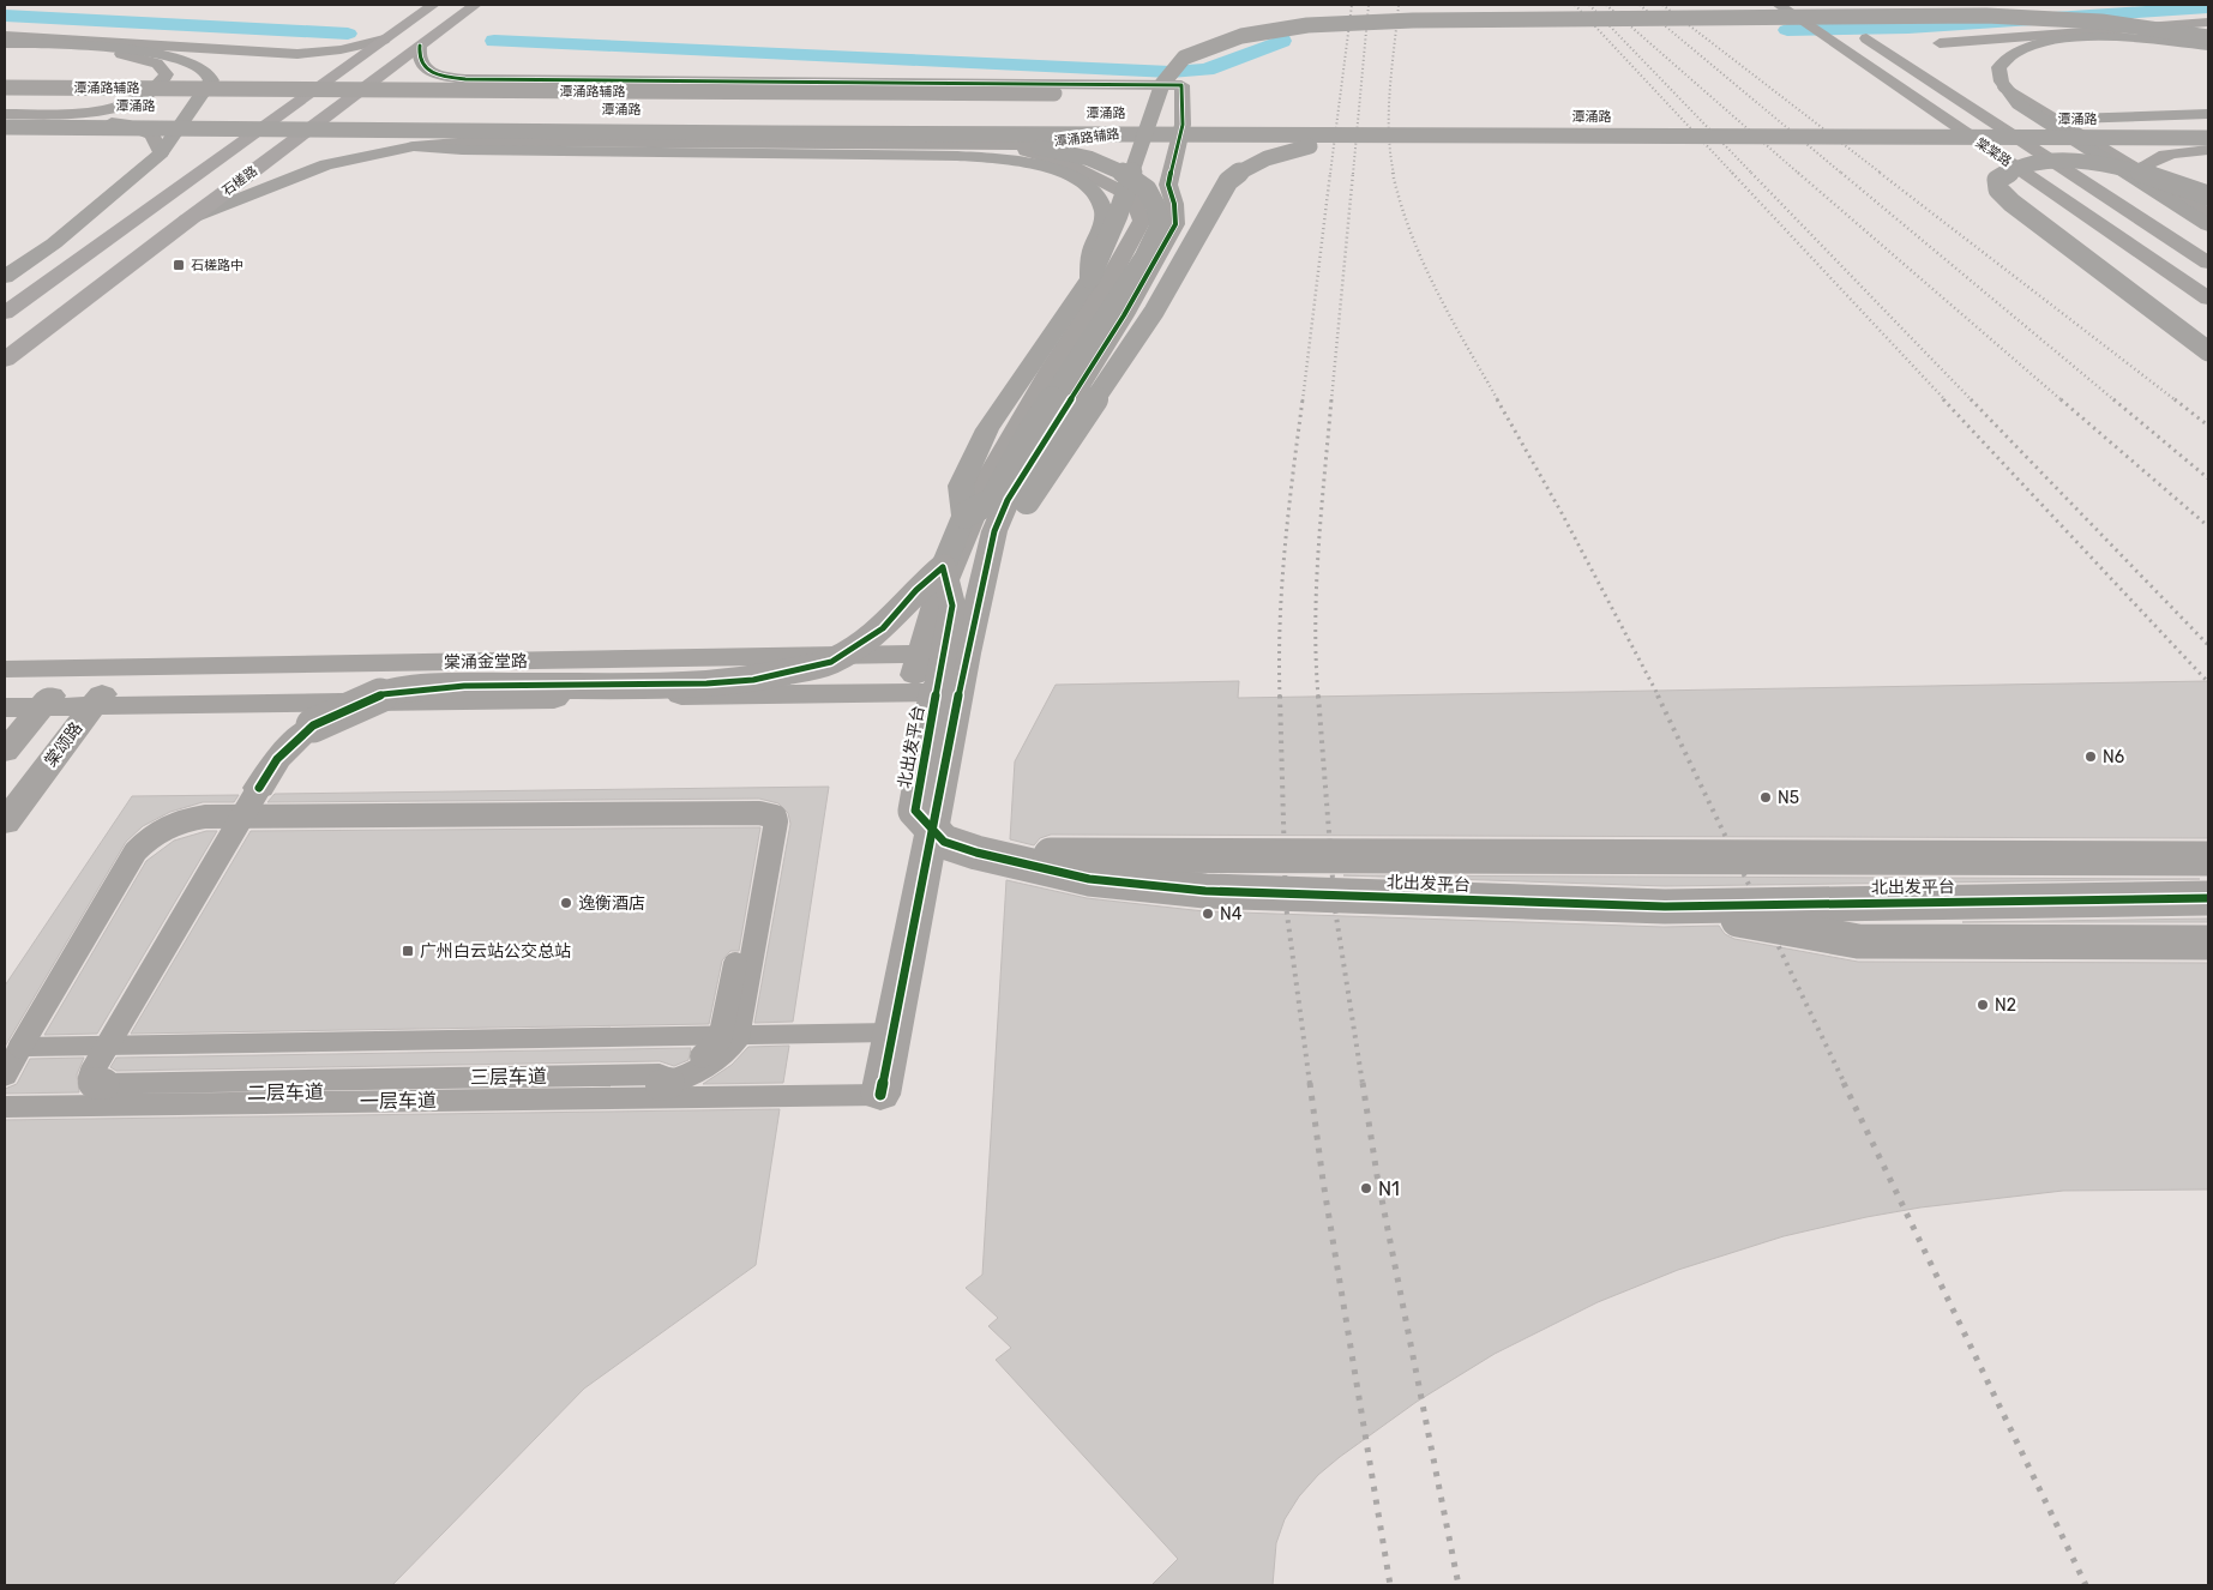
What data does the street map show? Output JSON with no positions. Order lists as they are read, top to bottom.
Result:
{
  "streets": {
    "main road": ["潭涌路", "石槎路"],
    "street": [
      "潭涌路辅路",
      "棠棠路",
      "棠涌金堂路",
      "棠颂路",
      "北出发平台"
    ],
    "lane": ["三层车道", "二层车道", "一层车道"]
  },
  "crossings": [
    ["潭涌路辅路", "潭涌路"],
    ["棠涌金堂路", "棠颂路"],
    ["三层车道", "二层车道"],
    ["二层车道", "一层车道"]
  ],
  "places": {
    "transit": ["石槎路中", "广州白云站公交总站"],
    "other": [
      "N6",
      "N5",
      "逸衡酒店",
      "N4",
      "N2",
      "N1"
    ]
  }
}
